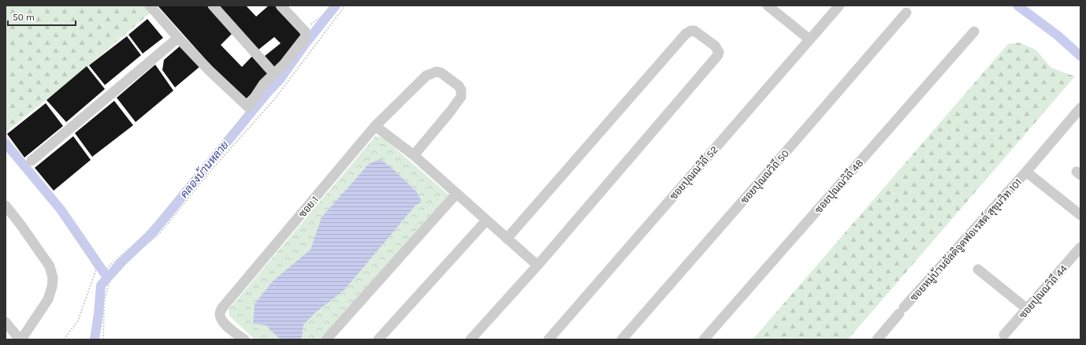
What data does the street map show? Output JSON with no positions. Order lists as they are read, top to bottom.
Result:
{
  "streets": {
    "street": [
      "ซอยปุณณวิถี 52",
      "ซอยปุณณวิถี 50",
      "ซอยปุณณวิถี 48",
      "ซอย 1",
      "ซอยหมู่บ้านอัลติจูดฟอเรสต์ สุขุมวิท 101",
      "ซอยปุณณวิถี 44"
    ]
  },
  "water": ["คลองบ้านหลาย"],
  "scale_bar": "50 m"
}
